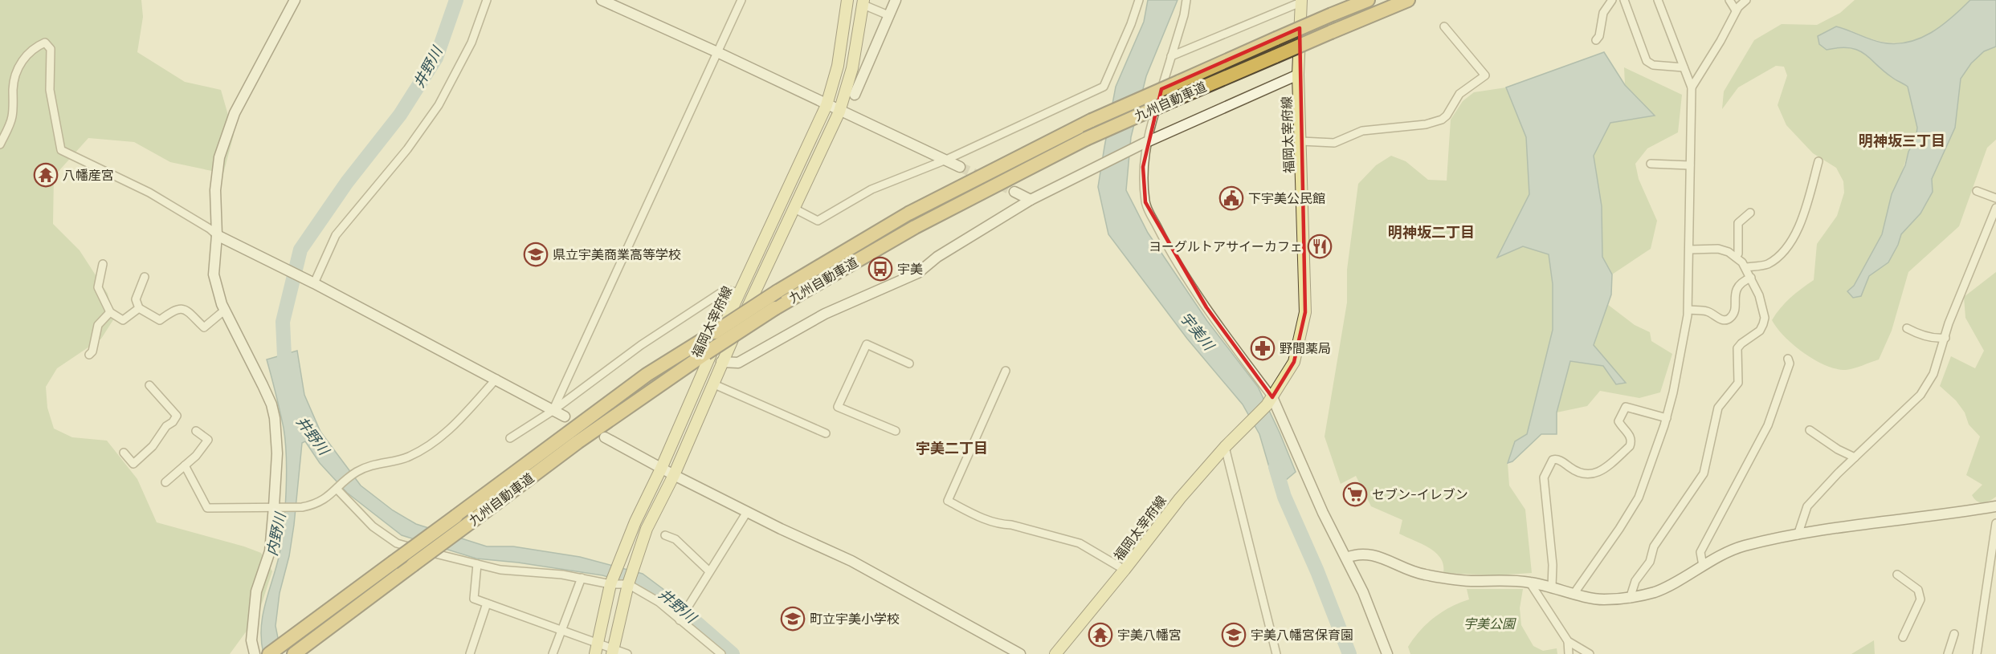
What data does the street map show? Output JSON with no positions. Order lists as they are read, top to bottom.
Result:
{
  "streets": {
    "highway": ["九州自動車道"],
    "main road": ["福岡太宰府線"]
  },
  "districts": ["明神坂三丁目", "明神坂二丁目", "宇美二丁目"],
  "water": ["井野川", "宇美川", "内野川"],
  "parks": ["宇美公園"],
  "places": {
    "temple": ["八幡産宮", "宇美八幡宮"],
    "public building": ["下宇美公民館"],
    "restaurant": ["ヨーグルトアサイーカフェ"],
    "school or university": ["県立宇美商業高等学校", "町立宇美小学校", "宇美八幡宮保育園"],
    "bus stop": ["宇美"],
    "pharmacy": ["野間薬局"],
    "supermarket": ["セブン-イレブン"]
  }
}
